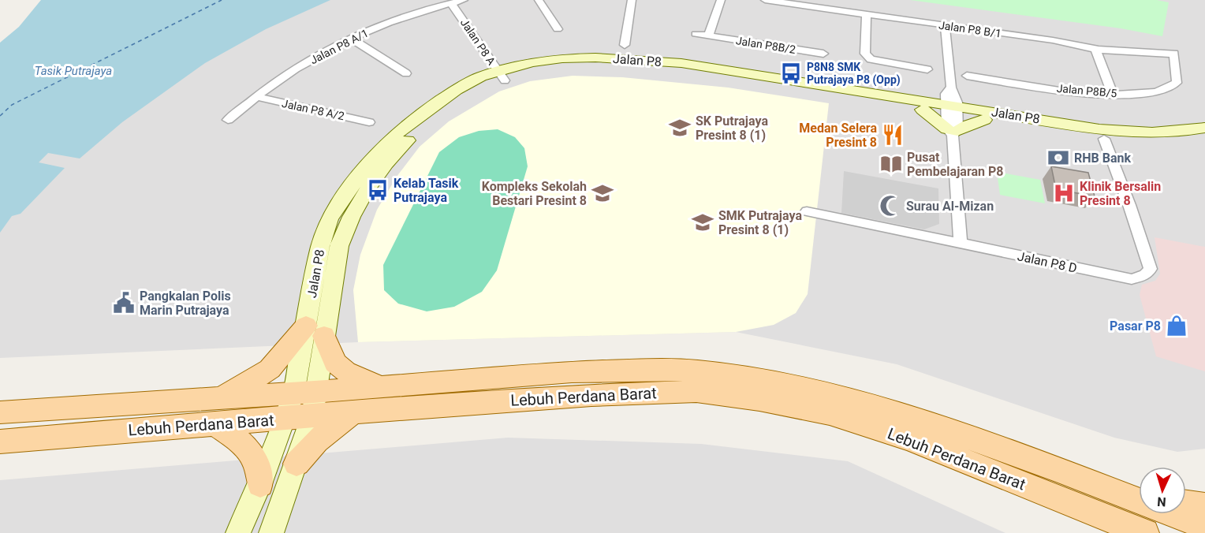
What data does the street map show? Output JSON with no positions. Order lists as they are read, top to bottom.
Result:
{
  "streets": {
    "main road": ["Lebuh Perdana Barat"],
    "street": [
      "Jalan P8 B/1",
      "Jalan P8 A",
      "Jalan P8B/2",
      "Jalan P8 A/1",
      "Jalan P8",
      "Jalan P8B/5",
      "Jalan P8 A/2",
      "Jalan P8 D"
    ]
  },
  "crossings": [
    ["Jalan P8 B/1", "Jalan P8B/5"],
    ["Jalan P8 A", "Jalan P8 A/1"],
    ["Jalan P8 A", "Jalan P8"],
    ["Jalan P8 A/1", "Jalan P8 A/2"],
    ["Jalan P8", "Jalan P8 D"],
    ["Jalan P8", "Lebuh Perdana Barat"]
  ],
  "water": ["Tasik Putrajaya"],
  "places": {
    "bus stop": ["P8N8 SMK Putrajaya P8 (Opp)", "Kelab Tasik Putrajaya"],
    "school or university": ["SK Putrajaya Presint 8 (1)", "Kompleks Sekolah Bestari Presint 8", "SMK Putrajaya Presint 8 (1)"],
    "restaurant": ["Medan Selera Presint 8"],
    "bank": ["RHB Bank"],
    "library": ["Pusat Pembelajaran P8"],
    "hospital": ["Klinik Bersalin Presint 8"],
    "mosque": ["Surau Al-Mizan"],
    "public building": ["Pangkalan Polis Marin Putrajaya"],
    "shop": ["Pasar P8"]
  },
  "north": "bottom"
}
